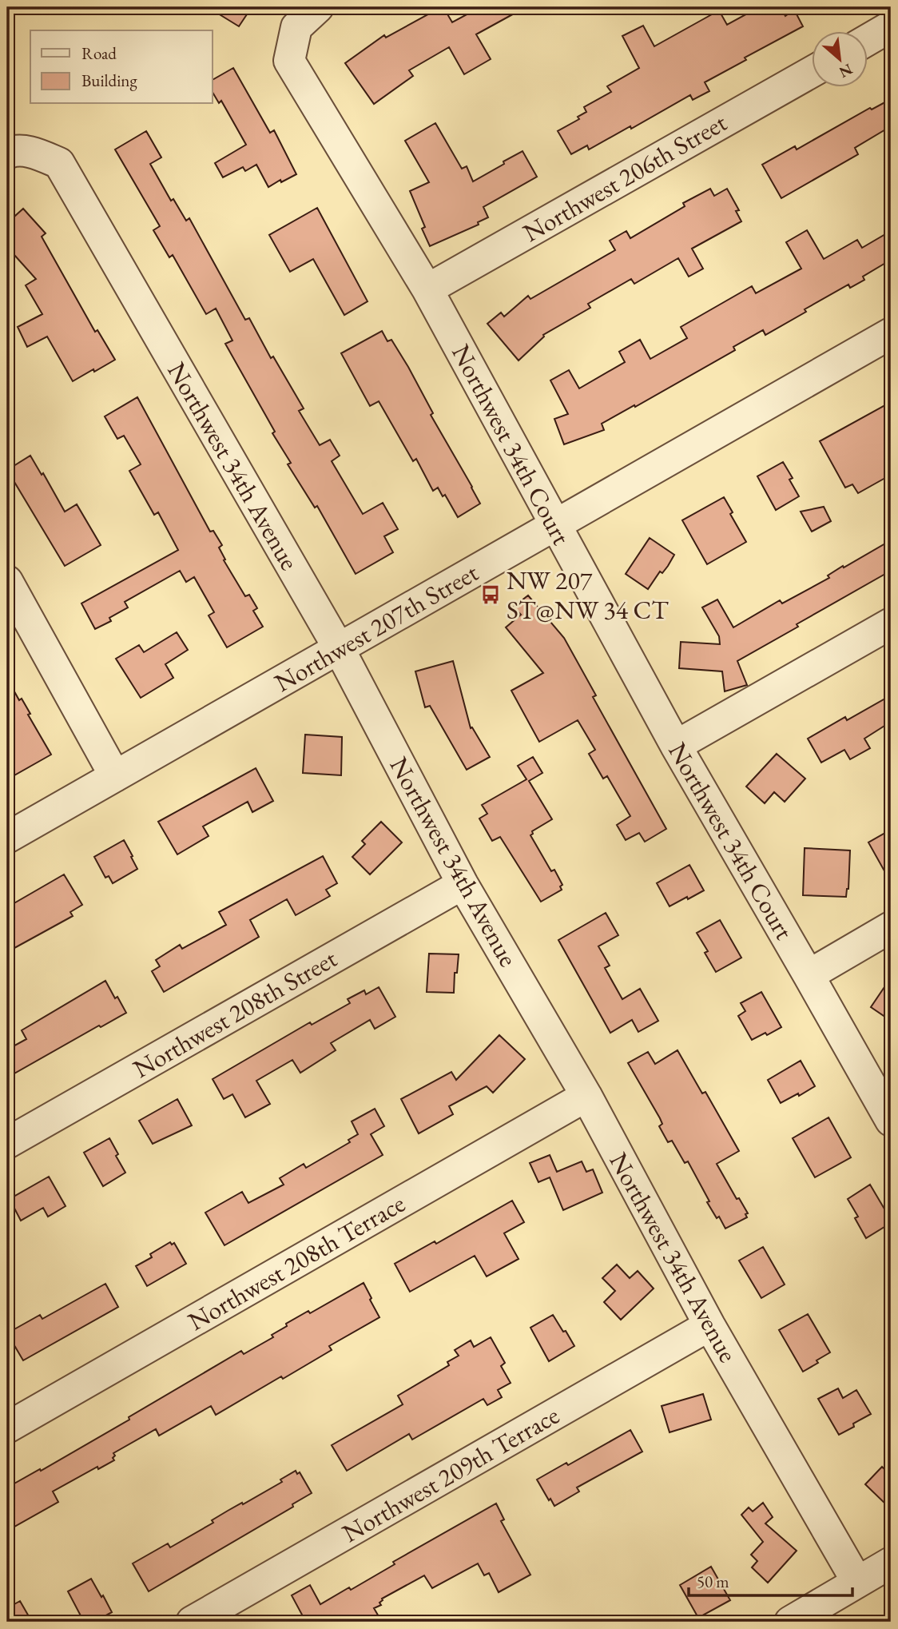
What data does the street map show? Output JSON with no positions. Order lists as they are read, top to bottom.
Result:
{
  "streets": {
    "street": [
      "Northwest 206th Street",
      "Northwest 34th Court",
      "Northwest 34th Avenue",
      "Northwest 207th Street",
      "Northwest 208th Street",
      "Northwest 208th Terrace",
      "Northwest 209th Terrace"
    ]
  },
  "crossings": [
    ["Northwest 206th Street", "Northwest 34th Court"],
    ["Northwest 34th Court", "Northwest 207th Street"],
    ["Northwest 34th Avenue", "Northwest 207th Street"],
    ["Northwest 34th Avenue", "Northwest 208th Street"],
    ["Northwest 34th Avenue", "Northwest 208th Terrace"],
    ["Northwest 34th Avenue", "Northwest 209th Terrace"]
  ],
  "places": {
    "bus stop": ["NW 207 ST@NW 34 CT"]
  },
  "legend": ["Road", "Building"],
  "scale_bar": "50 m",
  "north": "bottom right"
}
